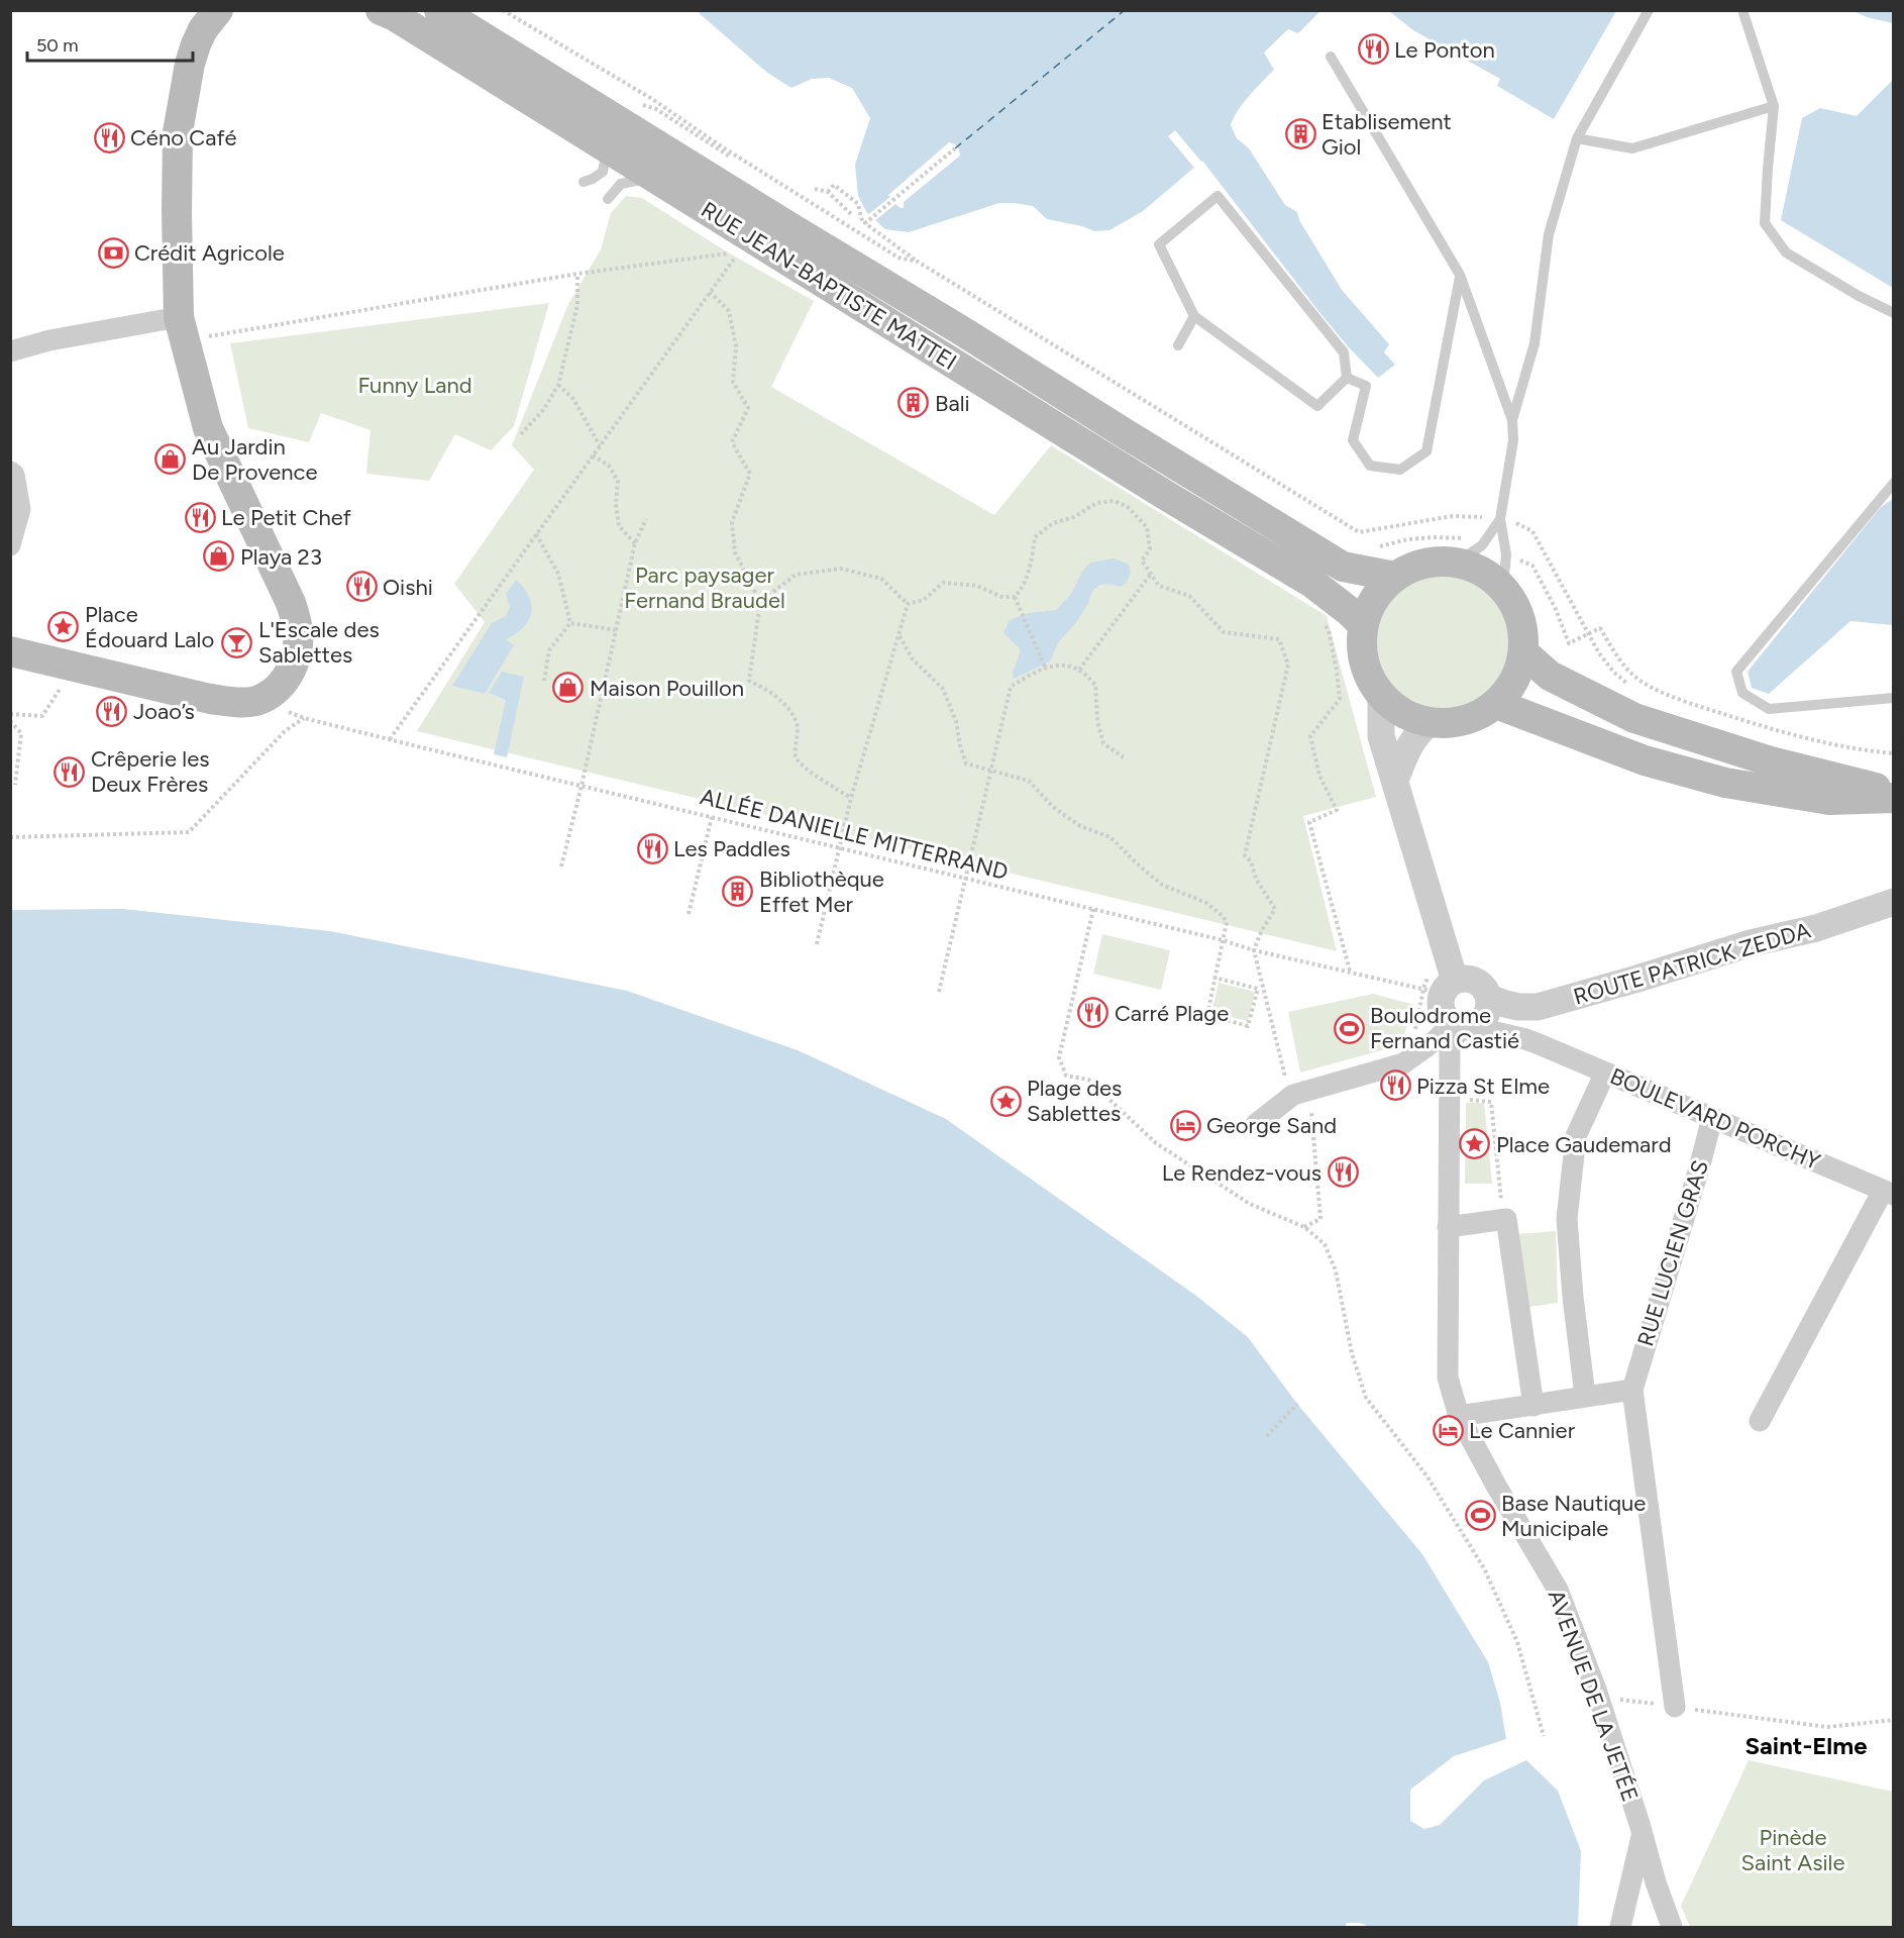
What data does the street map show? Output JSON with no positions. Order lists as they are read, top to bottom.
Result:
{
  "streets": {
    "main road": ["RUE JEAN-BAPTISTE MATTEI"],
    "street": [
      "ROUTE PATRICK ZEDDA",
      "BOULEVARD PORCHY",
      "RUE LUCIEN GRAS",
      "AVENUE DE LA JETÉE"
    ],
    "path": ["ALLÉE DANIELLE MITTERRAND"]
  },
  "crossings": [
    ["ROUTE PATRICK ZEDDA", "BOULEVARD PORCHY"],
    ["ROUTE PATRICK ZEDDA", "AVENUE DE LA JETÉE"],
    ["BOULEVARD PORCHY", "RUE LUCIEN GRAS"],
    ["BOULEVARD PORCHY", "AVENUE DE LA JETÉE"]
  ],
  "districts": ["Saint-Elme"],
  "parks": ["Funny Land", "Parc paysager Fernand Braudel", "Pinède Saint Asile"],
  "places": {
    "restaurant": [
      "Le Ponton",
      "Céno Café",
      "Le Petit Chef",
      "Oishi",
      "Joao’s",
      "Crêperie les Deux Frères",
      "Les Paddles",
      "Carré Plage",
      "Pizza St Elme",
      "Le Rendez-vous"
    ],
    "building": ["Etablisement Giol", "Bali", "Bibliothèque Effet Mer"],
    "bank": ["Crédit Agricole"],
    "shop": ["Au Jardin De Provence", "Playa 23", "Maison Pouillon"],
    "place": ["Place Édouard Lalo", "Plage des Sablettes", "Place Gaudemard"],
    "bar": ["L'Escale des Sablettes"],
    "sports": ["Boulodrome Fernand Castié", "Base Nautique Municipale"],
    "hotel": ["George Sand", "Le Cannier"]
  },
  "scale_bar": "50 m"
}
